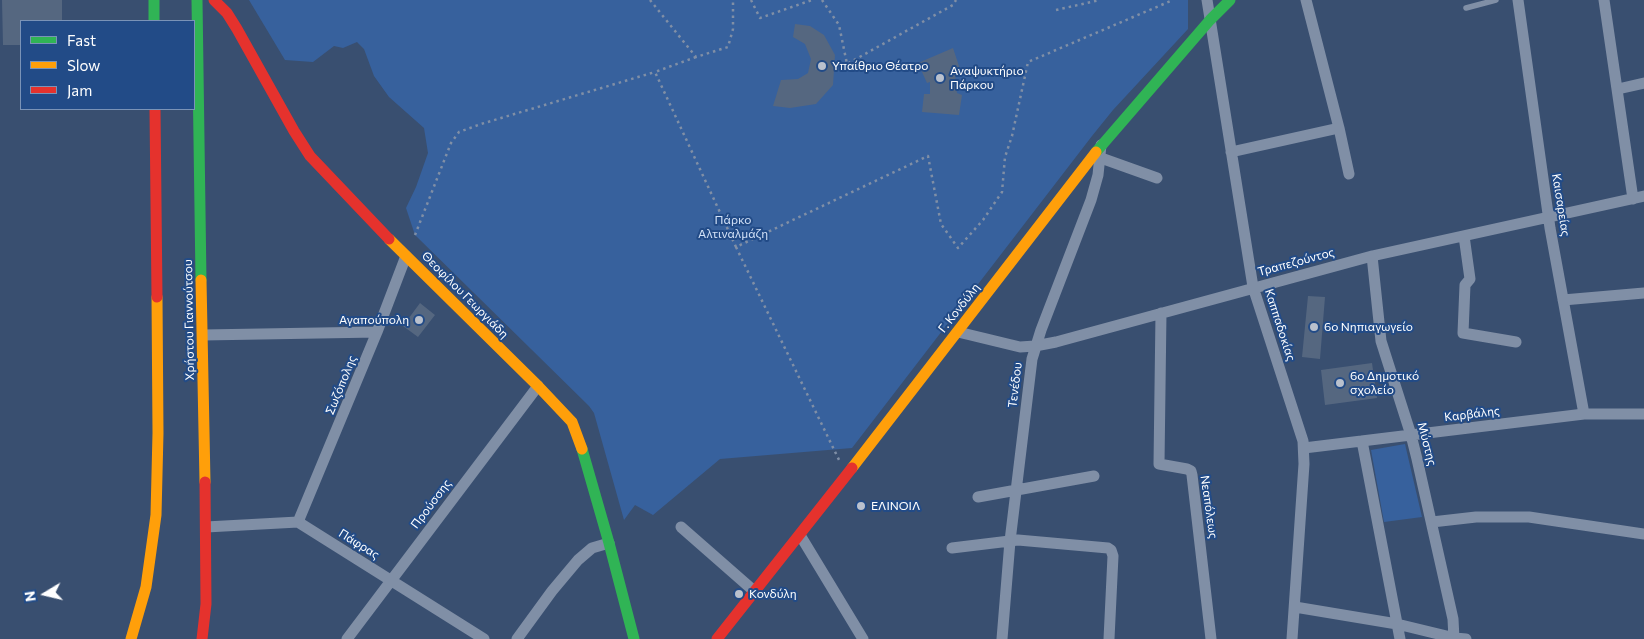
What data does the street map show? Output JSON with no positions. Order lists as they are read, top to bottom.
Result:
{
  "streets": {
    "street": [
      "Καισαρείας",
      "Τραπεζούντος",
      "Θεοφίλου Γεωργιάδη",
      "Γ. Κονδύλη",
      "Χρήστου Γιαννούτσου",
      "Καππαδοκίας",
      "Σωζόπολης",
      "Τενέδου",
      "Καρβάλης",
      "Μύστης",
      "Προύσσης",
      "Νεαπόλεως",
      "Πάφρας"
    ]
  },
  "crossings": [
    ["Καισαρείας", "Τραπεζούντος"],
    ["Καισαρείας", "Καρβάλης"],
    ["Τραπεζούντος", "Γ. Κονδύλη"],
    ["Τραπεζούντος", "Καππαδοκίας"],
    ["Τραπεζούντος", "Τενέδου"],
    ["Τραπεζούντος", "Μύστης"],
    ["Τραπεζούντος", "Νεαπόλεως"],
    ["Θεοφίλου Γεωργιάδη", "Σωζόπολης"],
    ["Θεοφίλου Γεωργιάδη", "Προύσσης"],
    ["Γ. Κονδύλη", "Καππαδοκίας"],
    ["Γ. Κονδύλη", "Τενέδου"],
    ["Καππαδοκίας", "Καρβάλης"],
    ["Σωζόπολης", "Πάφρας"],
    ["Καρβάλης", "Μύστης"],
    ["Προύσσης", "Πάφρας"]
  ],
  "parks": ["Πάρκο Αλτιναλμάζη"],
  "places": [
    "Υπαίθριο Θέατρο",
    "Αναψυκτήριο Πάρκου",
    "Αγαπούπολη",
    "6ο Νηπιαγωγείο",
    "6ο Δημοτικό σχολείο",
    "ΕΛΙΝΟΙΛ",
    "Κονδύλη"
  ],
  "legend": ["Fast", "Slow", "Jam"],
  "north": "left"
}
